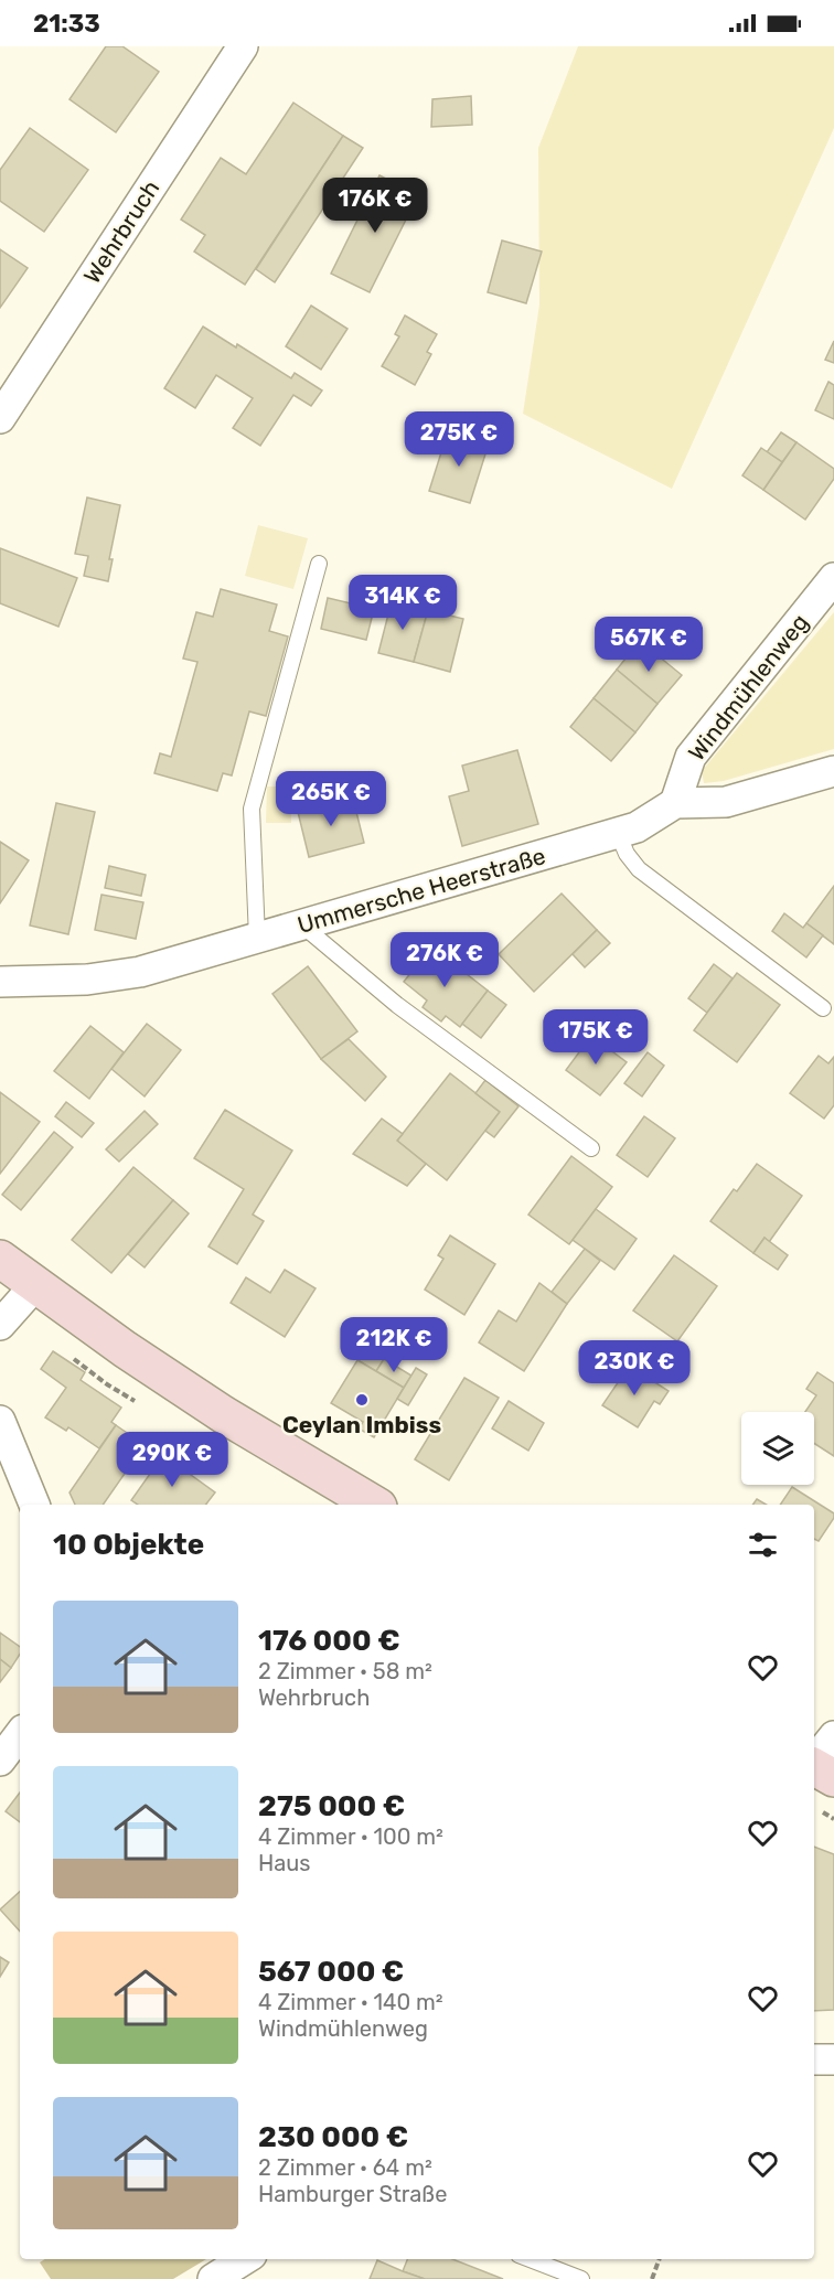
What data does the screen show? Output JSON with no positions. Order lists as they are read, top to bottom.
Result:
{
  "streets": {
    "street": ["Wehrbruch", "Windmühlenweg", "Ummersche Heerstraße"]
  },
  "crossings": [
    ["Windmühlenweg", "Ummersche Heerstraße"]
  ],
  "places": ["Ceylan Imbiss"],
  "page": {
    "status": "21:33",
    "price": [
      "176K €",
      "275K €",
      "314K €",
      "567K €",
      "265K €",
      "276K €",
      "175K €",
      "212K €",
      "230K €",
      "290K €"
    ],
    "heading": "10 Objekte",
    "list": [
      {
        "name": "176 000 €",
        "note": "2 Zimmer · 58 m² · Wehrbruch"
      },
      {
        "name": "275 000 €",
        "note": "4 Zimmer · 100 m² · Haus"
      },
      {
        "name": "567 000 €",
        "note": "4 Zimmer · 140 m² · Windmühlenweg"
      },
      {
        "name": "230 000 €",
        "note": "2 Zimmer · 64 m² · Hamburger Straße"
      }
    ]
  }
}
